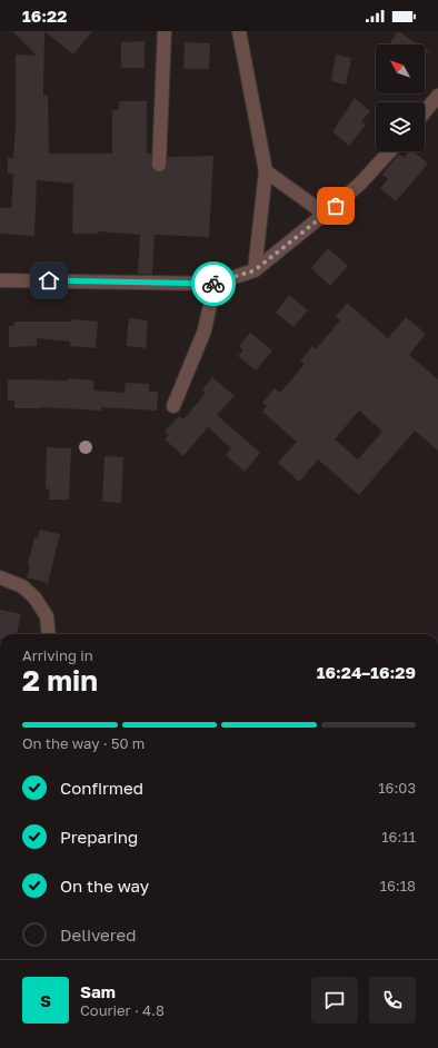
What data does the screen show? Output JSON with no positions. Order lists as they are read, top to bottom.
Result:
{
  "north": "top left",
  "page": {
    "status": "16:22",
    "heading": ["2 min", "Arriving in", "16:24–16:29"],
    "panel": ["Sam", "Courier · 4.8"],
    "bar": "On the way · 50 m",
    "list": [
      ["Confirmed", "16:03"],
      ["Preparing", "16:11"],
      ["On the way", "16:18"],
      "Delivered"
    ],
    "round": "S"
  }
}
